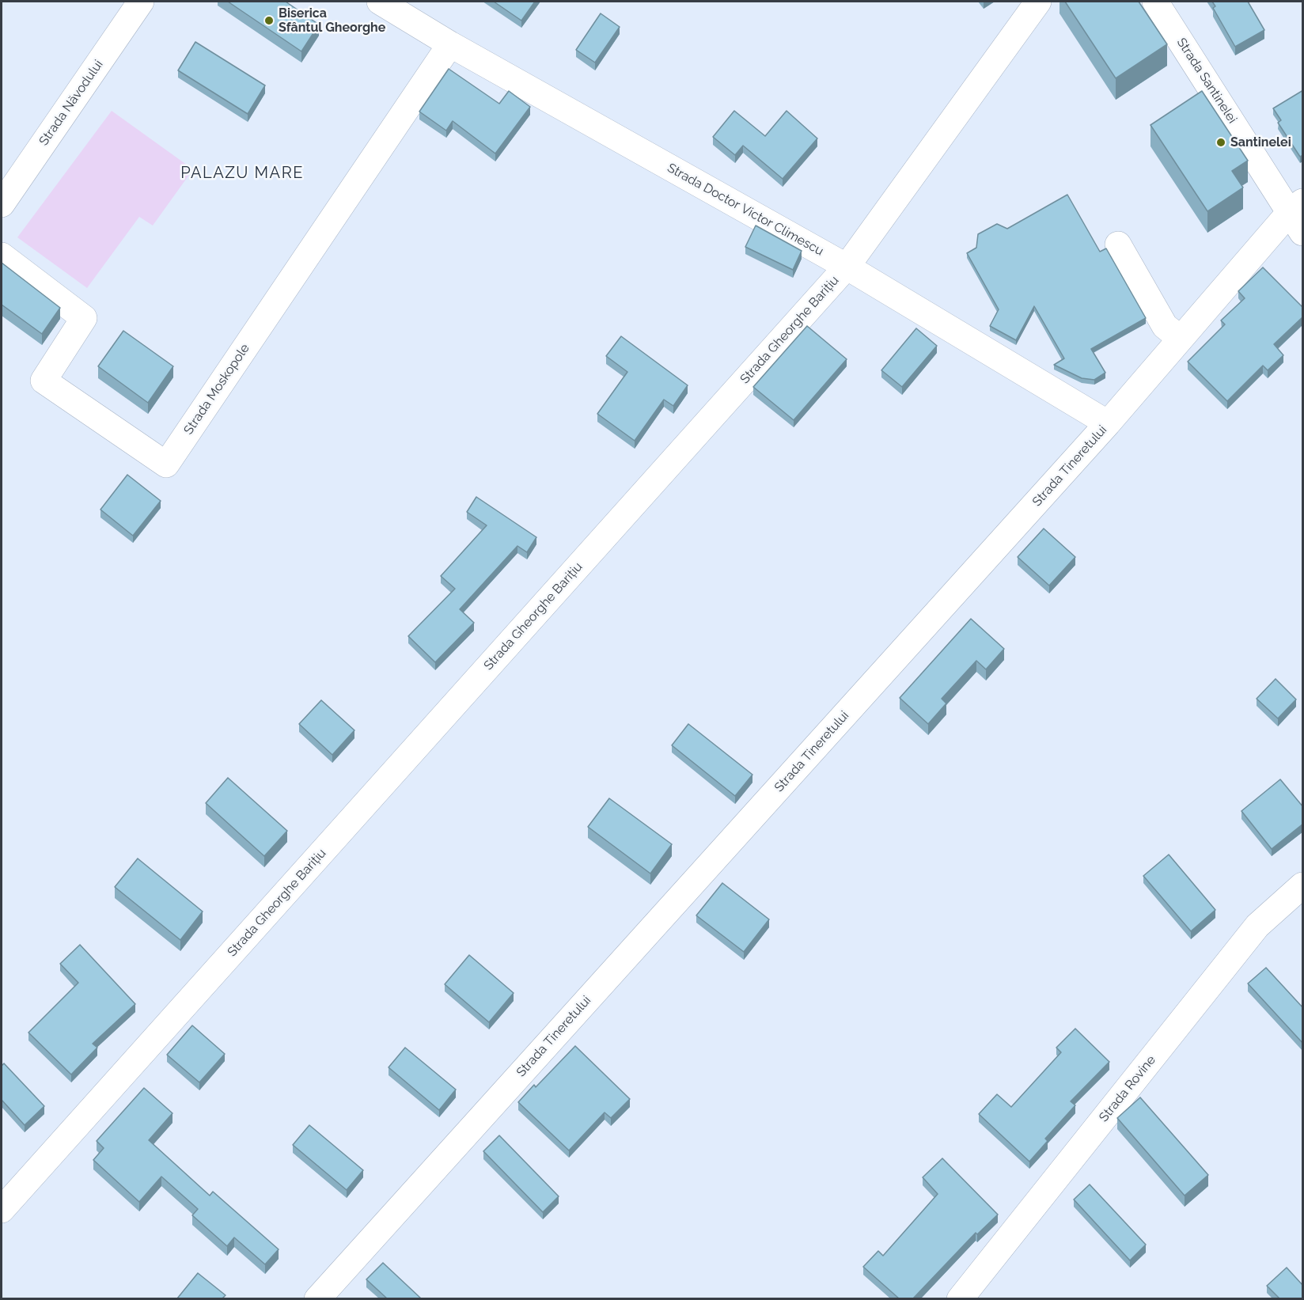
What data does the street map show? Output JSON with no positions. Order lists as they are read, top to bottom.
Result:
{
  "streets": {
    "street": [
      "Strada Santinelei",
      "Strada Năvodului",
      "Strada Doctor Victor Climescu",
      "Strada Gheorghe Barițiu",
      "Strada Moskopole",
      "Strada Tineretului",
      "Strada Rovine"
    ]
  },
  "crossings": [
    ["Strada Santinelei", "Strada Tineretului"],
    ["Strada Doctor Victor Climescu", "Strada Gheorghe Barițiu"],
    ["Strada Doctor Victor Climescu", "Strada Moskopole"],
    ["Strada Doctor Victor Climescu", "Strada Tineretului"]
  ],
  "districts": ["PALAZU MARE"],
  "places": ["Biserica Sfântul Gheorghe", "Santinelei"]
}
